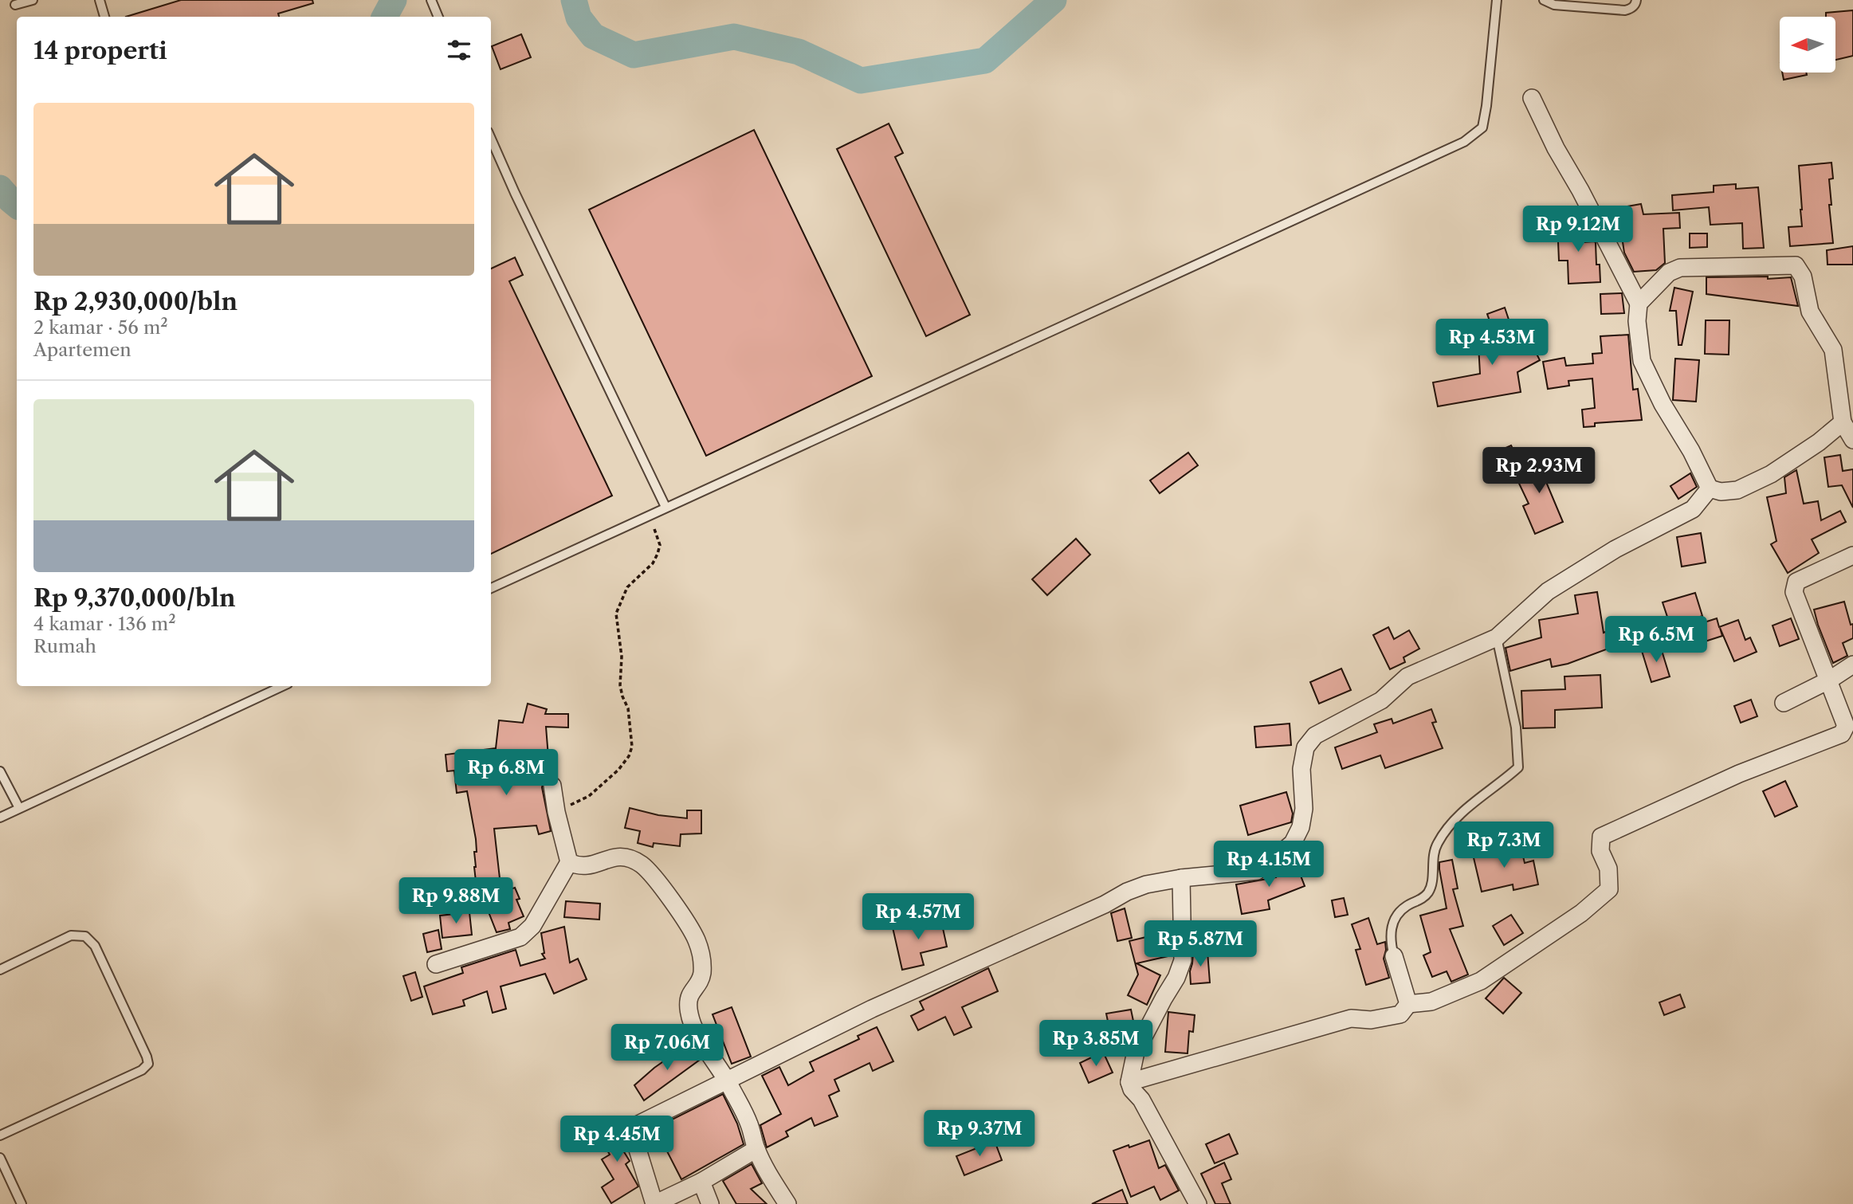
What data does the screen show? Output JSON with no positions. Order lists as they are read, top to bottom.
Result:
{
  "north": "left",
  "page": {
    "heading": "14 properti",
    "list": [
      {
        "name": "Rp 2,930,000/bln",
        "note": "2 kamar · 56 m² · Apartemen"
      },
      {
        "name": "Rp 9,370,000/bln",
        "note": "4 kamar · 136 m² · Rumah"
      }
    ],
    "price": [
      "Rp 9.12M",
      "Rp 4.53M",
      "Rp 2.93M",
      "Rp 6.5M",
      "Rp 6.8M",
      "Rp 7.3M",
      "Rp 4.15M",
      "Rp 9.88M",
      "Rp 4.57M",
      "Rp 5.87M",
      "Rp 3.85M",
      "Rp 7.06M",
      "Rp 9.37M",
      "Rp 4.45M"
    ]
  }
}
